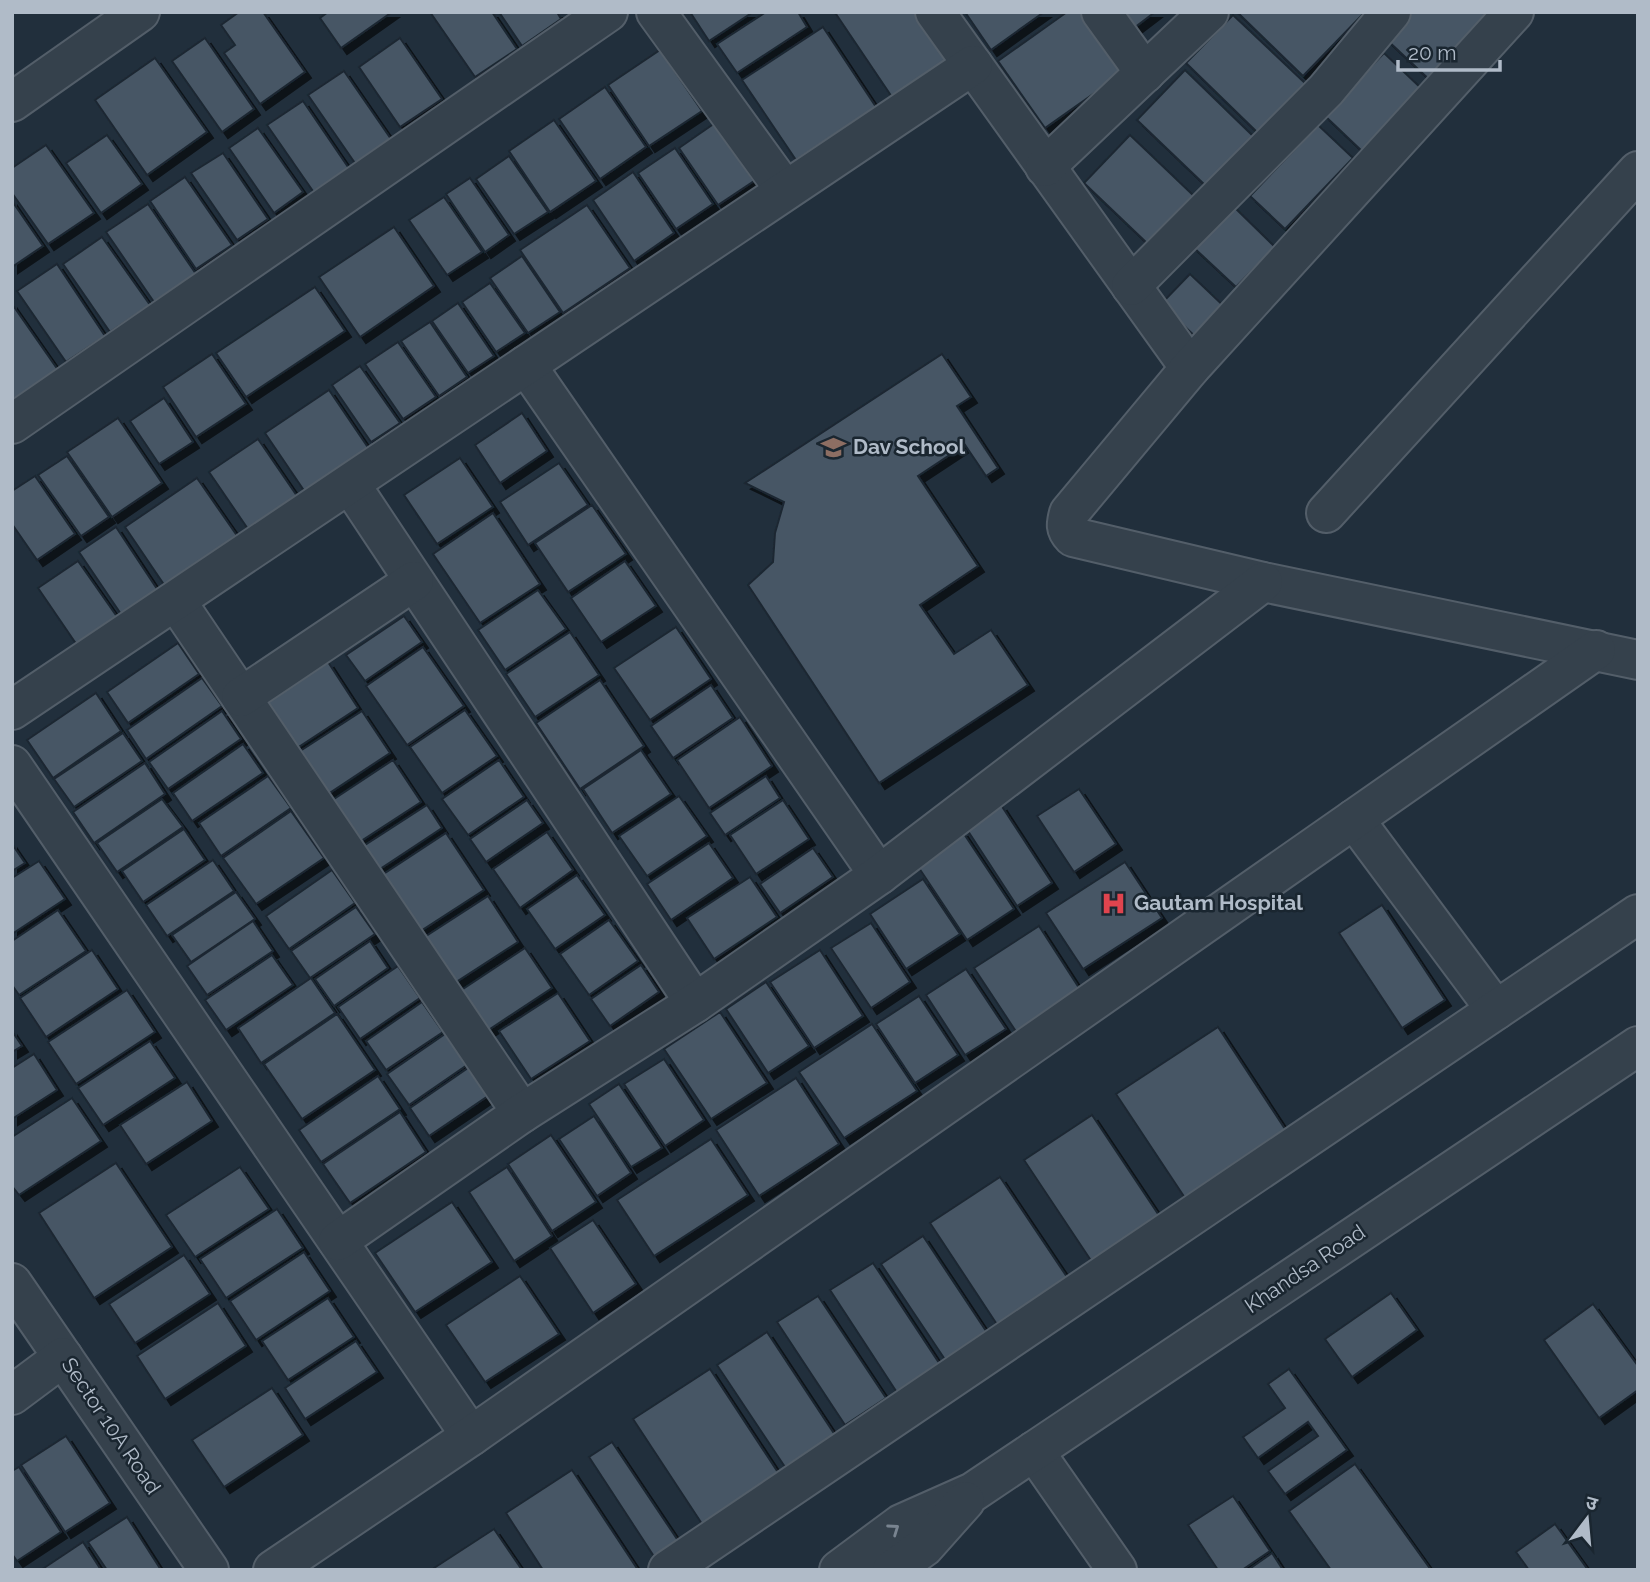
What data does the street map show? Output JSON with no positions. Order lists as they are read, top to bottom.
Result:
{
  "streets": {
    "street": ["Khandsa Road", "Sector 10A Road"]
  },
  "places": {
    "school or university": ["Dav School"],
    "hospital": ["Gautam Hospital"]
  },
  "scale_bar": "20 m",
  "north": "top"
}
